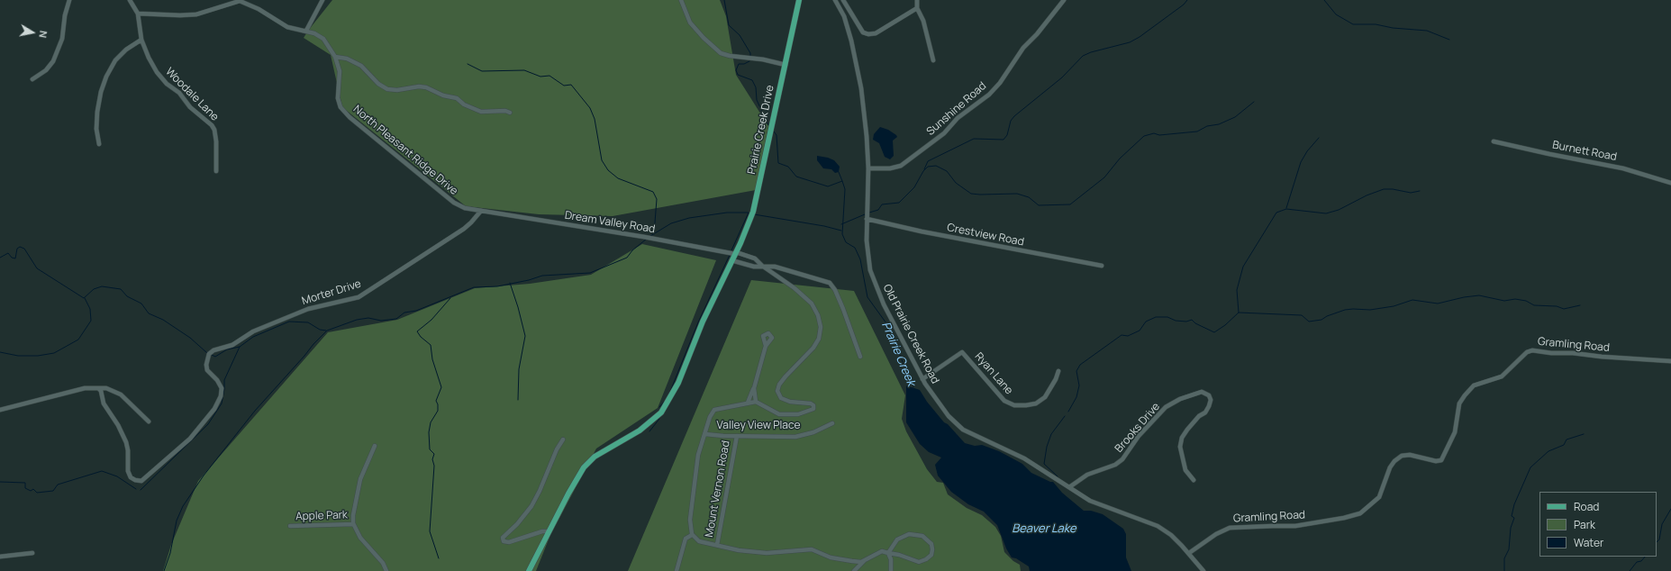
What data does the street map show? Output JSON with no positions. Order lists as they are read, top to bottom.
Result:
{
  "streets": {
    "main road": ["Prairie Creek Drive"],
    "street": [
      "Woodale Lane",
      "Sunshine Road",
      "North Pleasant Ridge Drive",
      "Burnett Road",
      "Dream Valley Road",
      "Crestview Road",
      "Morter Drive",
      "Old Prairie Creek Road",
      "Gramling Road",
      "Ryan Lane",
      "Valley View Place",
      "Brooks Drive",
      "Mount Vernon Road",
      "Apple Park"
    ]
  },
  "crossings": [
    ["Woodale Lane", "North Pleasant Ridge Drive"],
    ["Sunshine Road", "Old Prairie Creek Road"],
    ["Prairie Creek Drive", "Dream Valley Road"],
    ["North Pleasant Ridge Drive", "Dream Valley Road"],
    ["North Pleasant Ridge Drive", "Morter Drive"],
    ["Dream Valley Road", "Morter Drive"],
    ["Crestview Road", "Old Prairie Creek Road"],
    ["Old Prairie Creek Road", "Gramling Road"],
    ["Old Prairie Creek Road", "Ryan Lane"],
    ["Old Prairie Creek Road", "Brooks Drive"],
    ["Valley View Place", "Mount Vernon Road"]
  ],
  "water": ["Prairie Creek", "Beaver Lake"],
  "legend": ["Road", "Park", "Water"],
  "north": "right"
}
